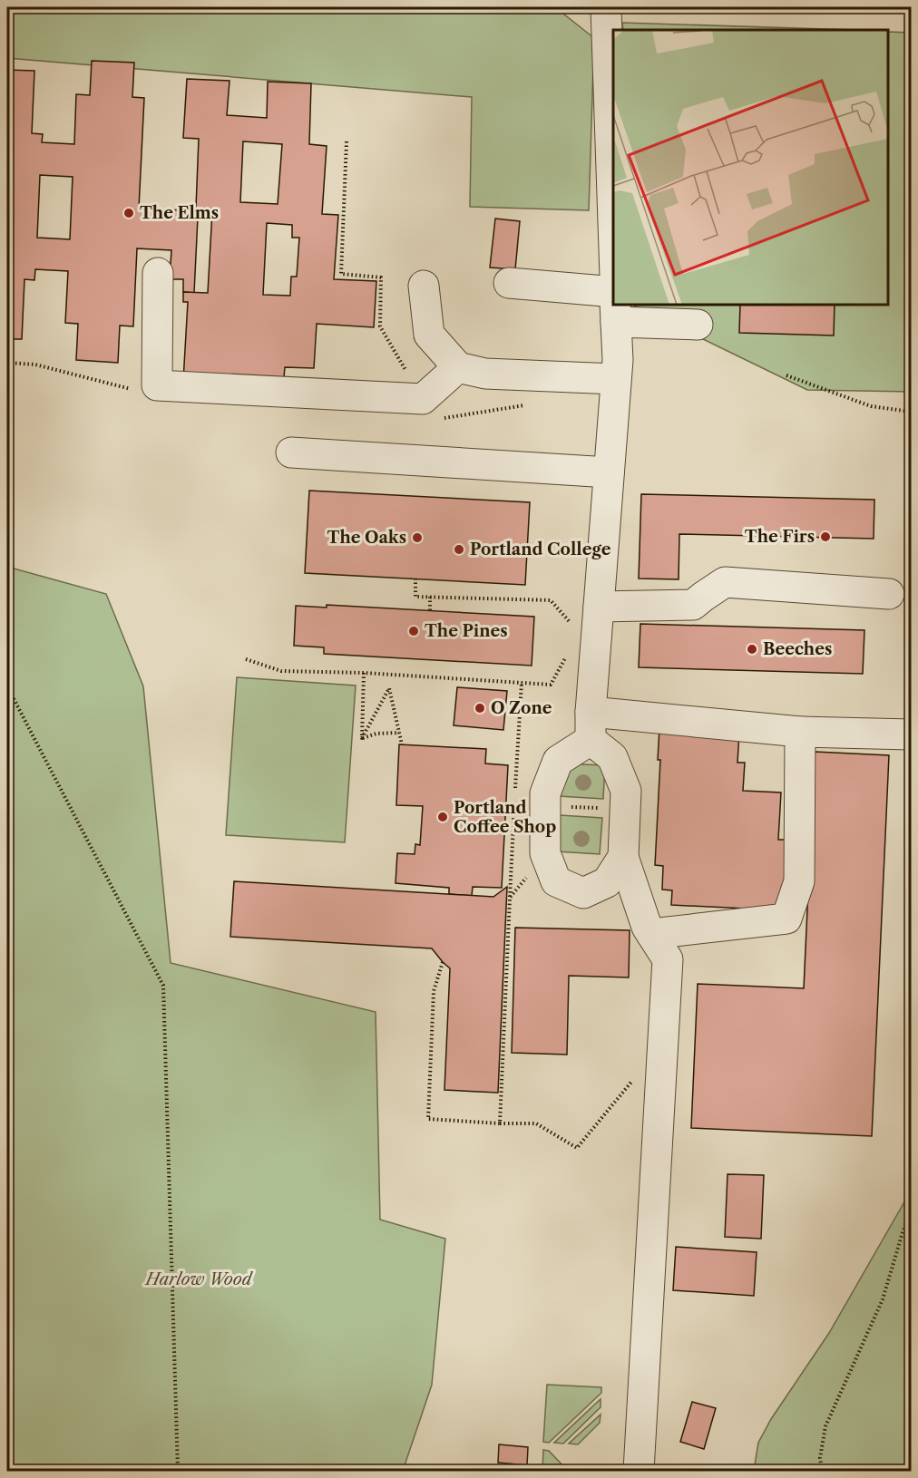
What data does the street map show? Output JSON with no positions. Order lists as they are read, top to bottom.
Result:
{
  "parks": ["Harlow Wood"],
  "places": [
    "The Elms",
    "The Firs",
    "The Oaks",
    "Portland College",
    "The Pines",
    "Beeches",
    "O Zone",
    "Portland Coffee Shop"
  ]
}
